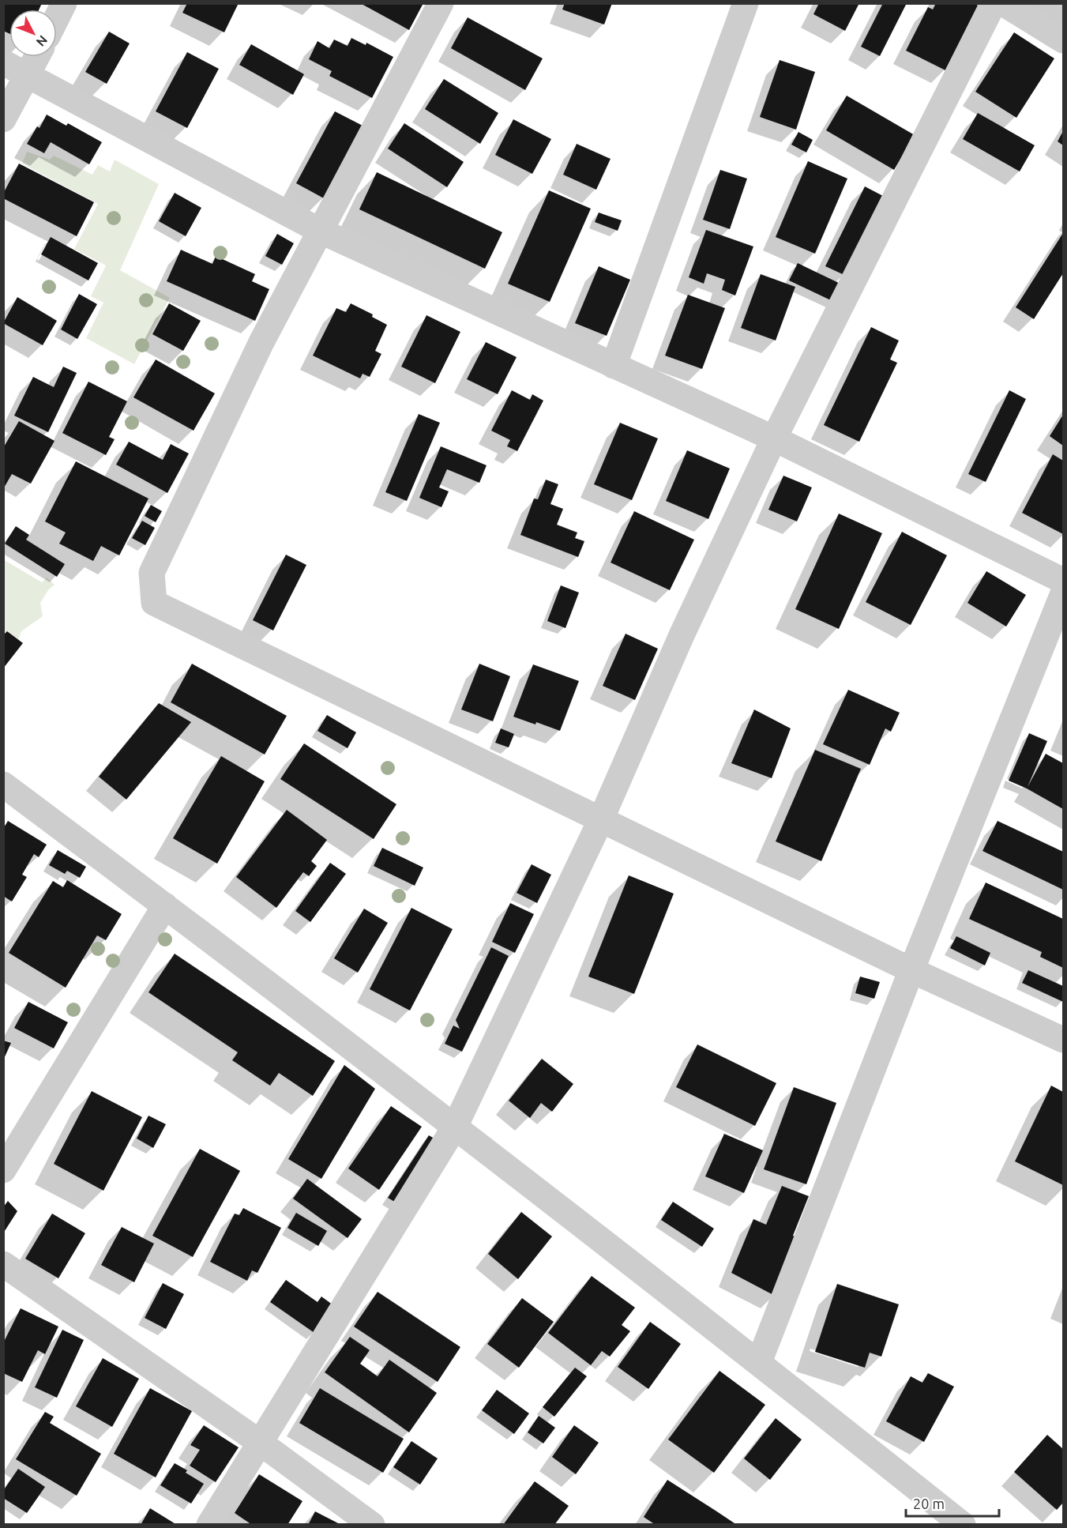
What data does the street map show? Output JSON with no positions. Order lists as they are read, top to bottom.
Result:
{
  "scale_bar": "20 m",
  "north": "bottom right"
}
